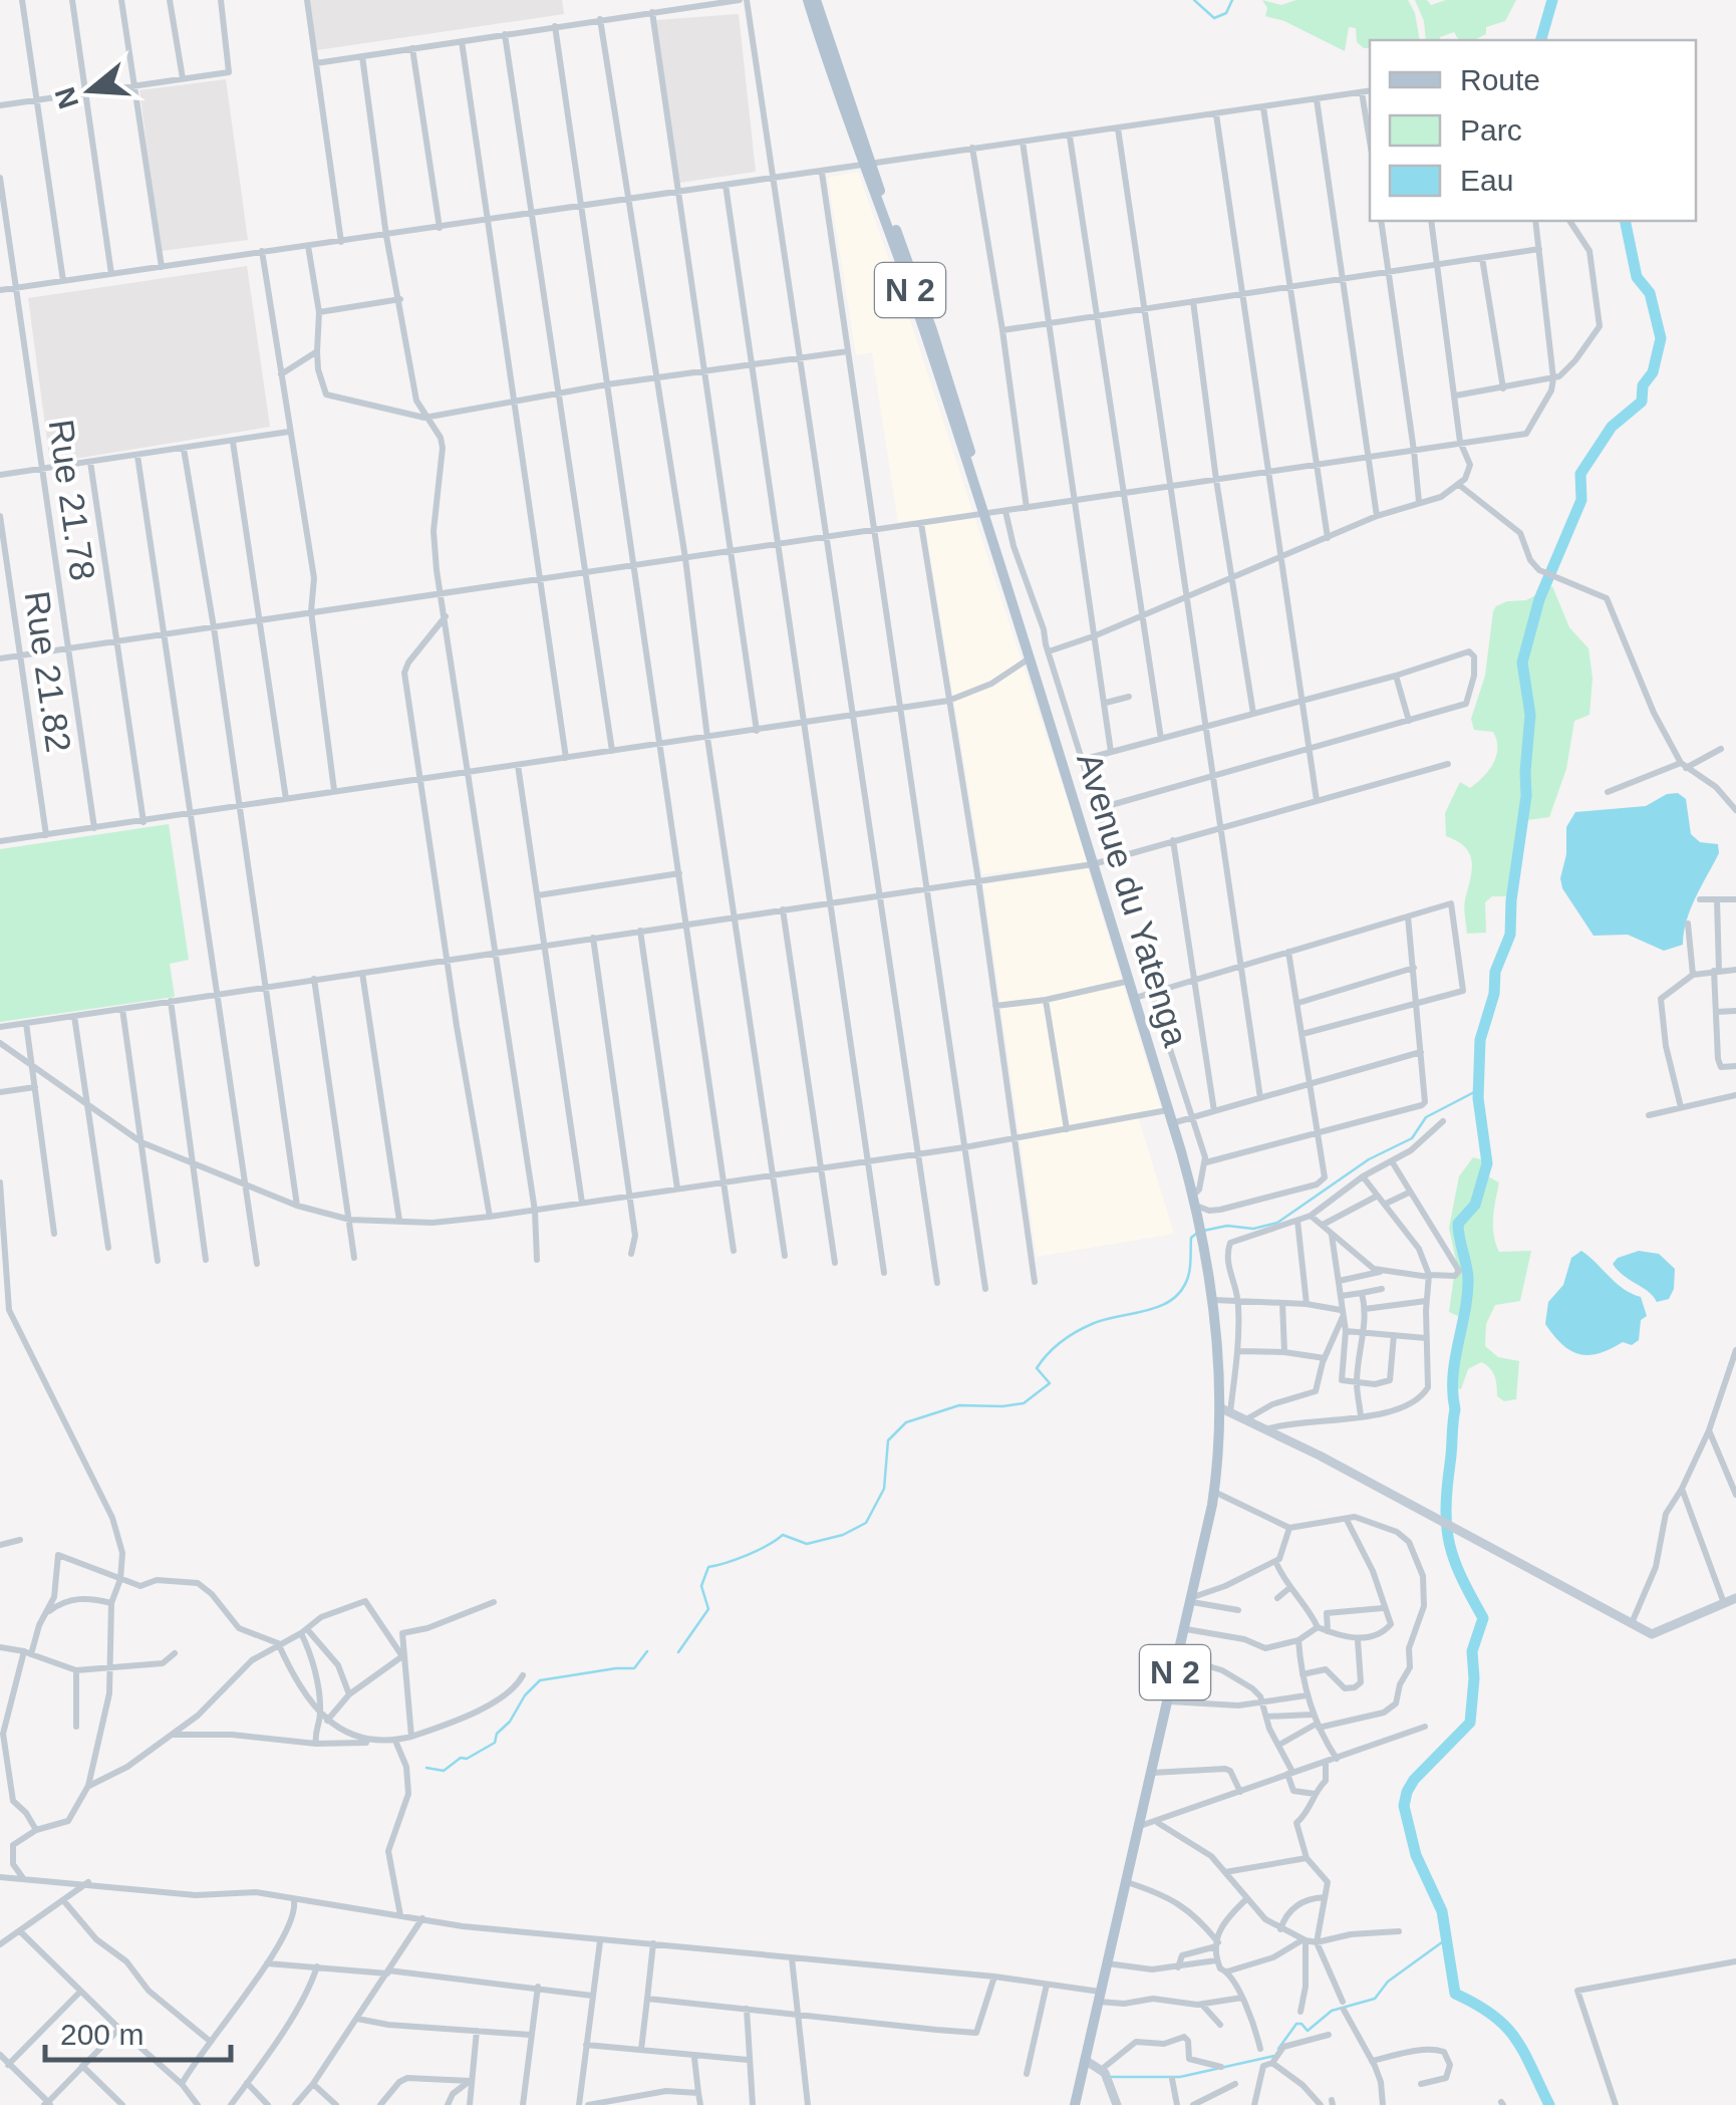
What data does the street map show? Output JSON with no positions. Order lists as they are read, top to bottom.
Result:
{
  "streets": {
    "main road": ["N 2", "Avenue du Yatenga"],
    "street": ["Rue 21.78", "Rue 21.82"]
  },
  "crossings": [
    ["N 2", "Avenue du Yatenga"]
  ],
  "legend": ["Route", "Parc", "Eau"],
  "scale_bar": "200 m",
  "north": "left"
}
